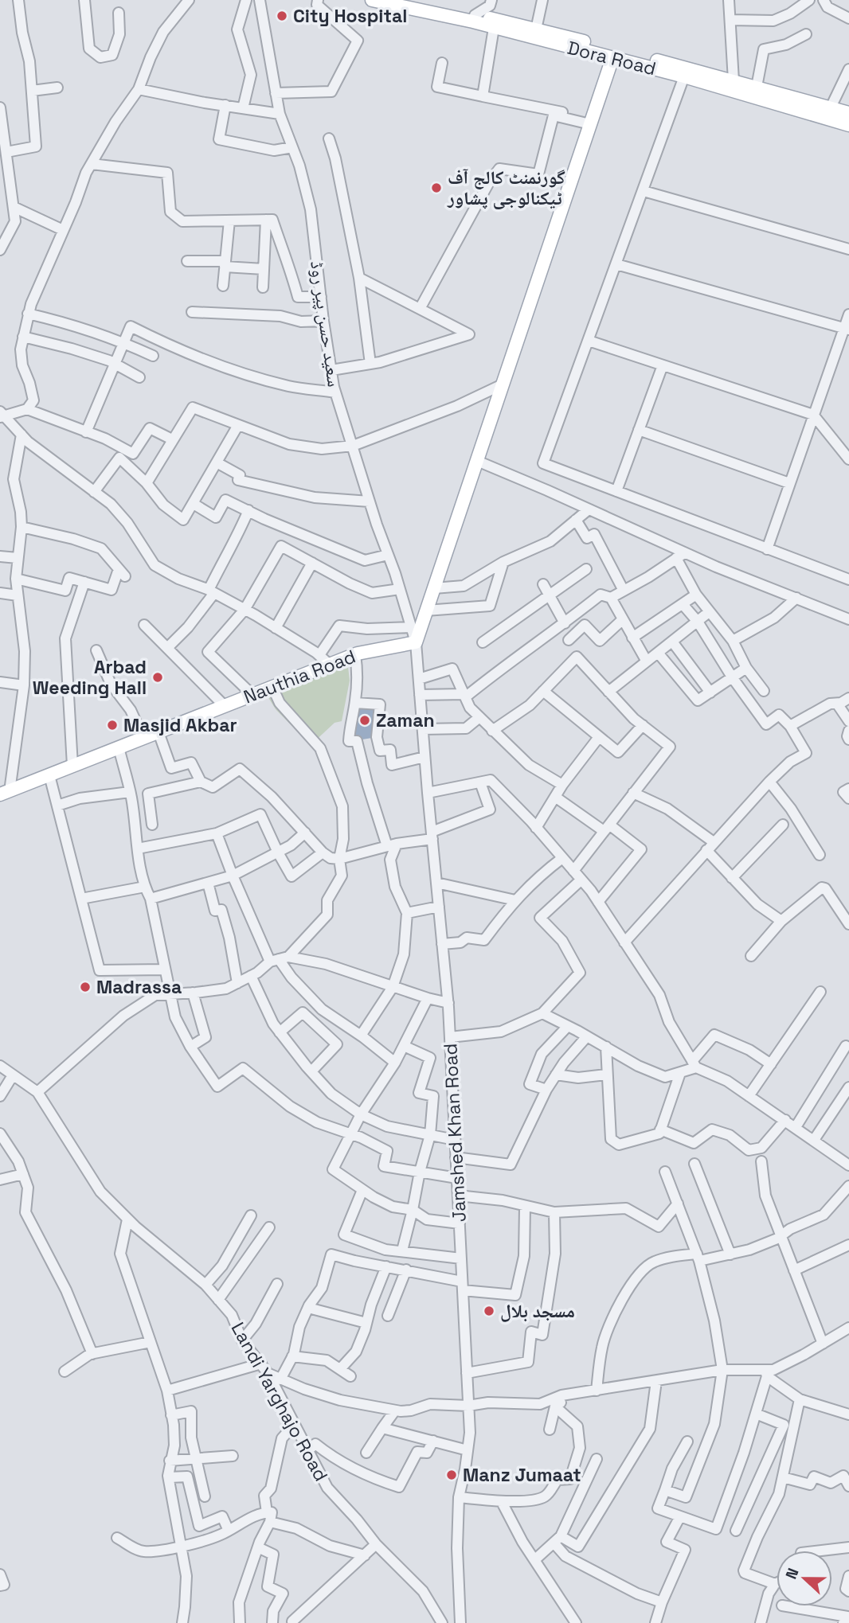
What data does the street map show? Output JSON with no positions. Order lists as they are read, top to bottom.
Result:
{
  "streets": {
    "main road": ["Dora Road", "Nauthia Road"],
    "street": ["سعید حسن پیر روڈ", "Jamshed Khan Road", "Landi Yarghajo Road"]
  },
  "crossings": [
    ["سعید حسن پیر روڈ", "Nauthia Road"],
    ["سعید حسن پیر روڈ", "Jamshed Khan Road"],
    ["Nauthia Road", "Jamshed Khan Road"]
  ],
  "places": [
    "City Hospital",
    "گورنمنٹ کالج آف ٹیکنالوجی پشاور",
    "Arbad Weeding Hall",
    "Zaman",
    "Masjid Akbar",
    "Madrassa",
    "مسجد بلال",
    "Manz Jumaat"
  ],
  "north": "left"
}
